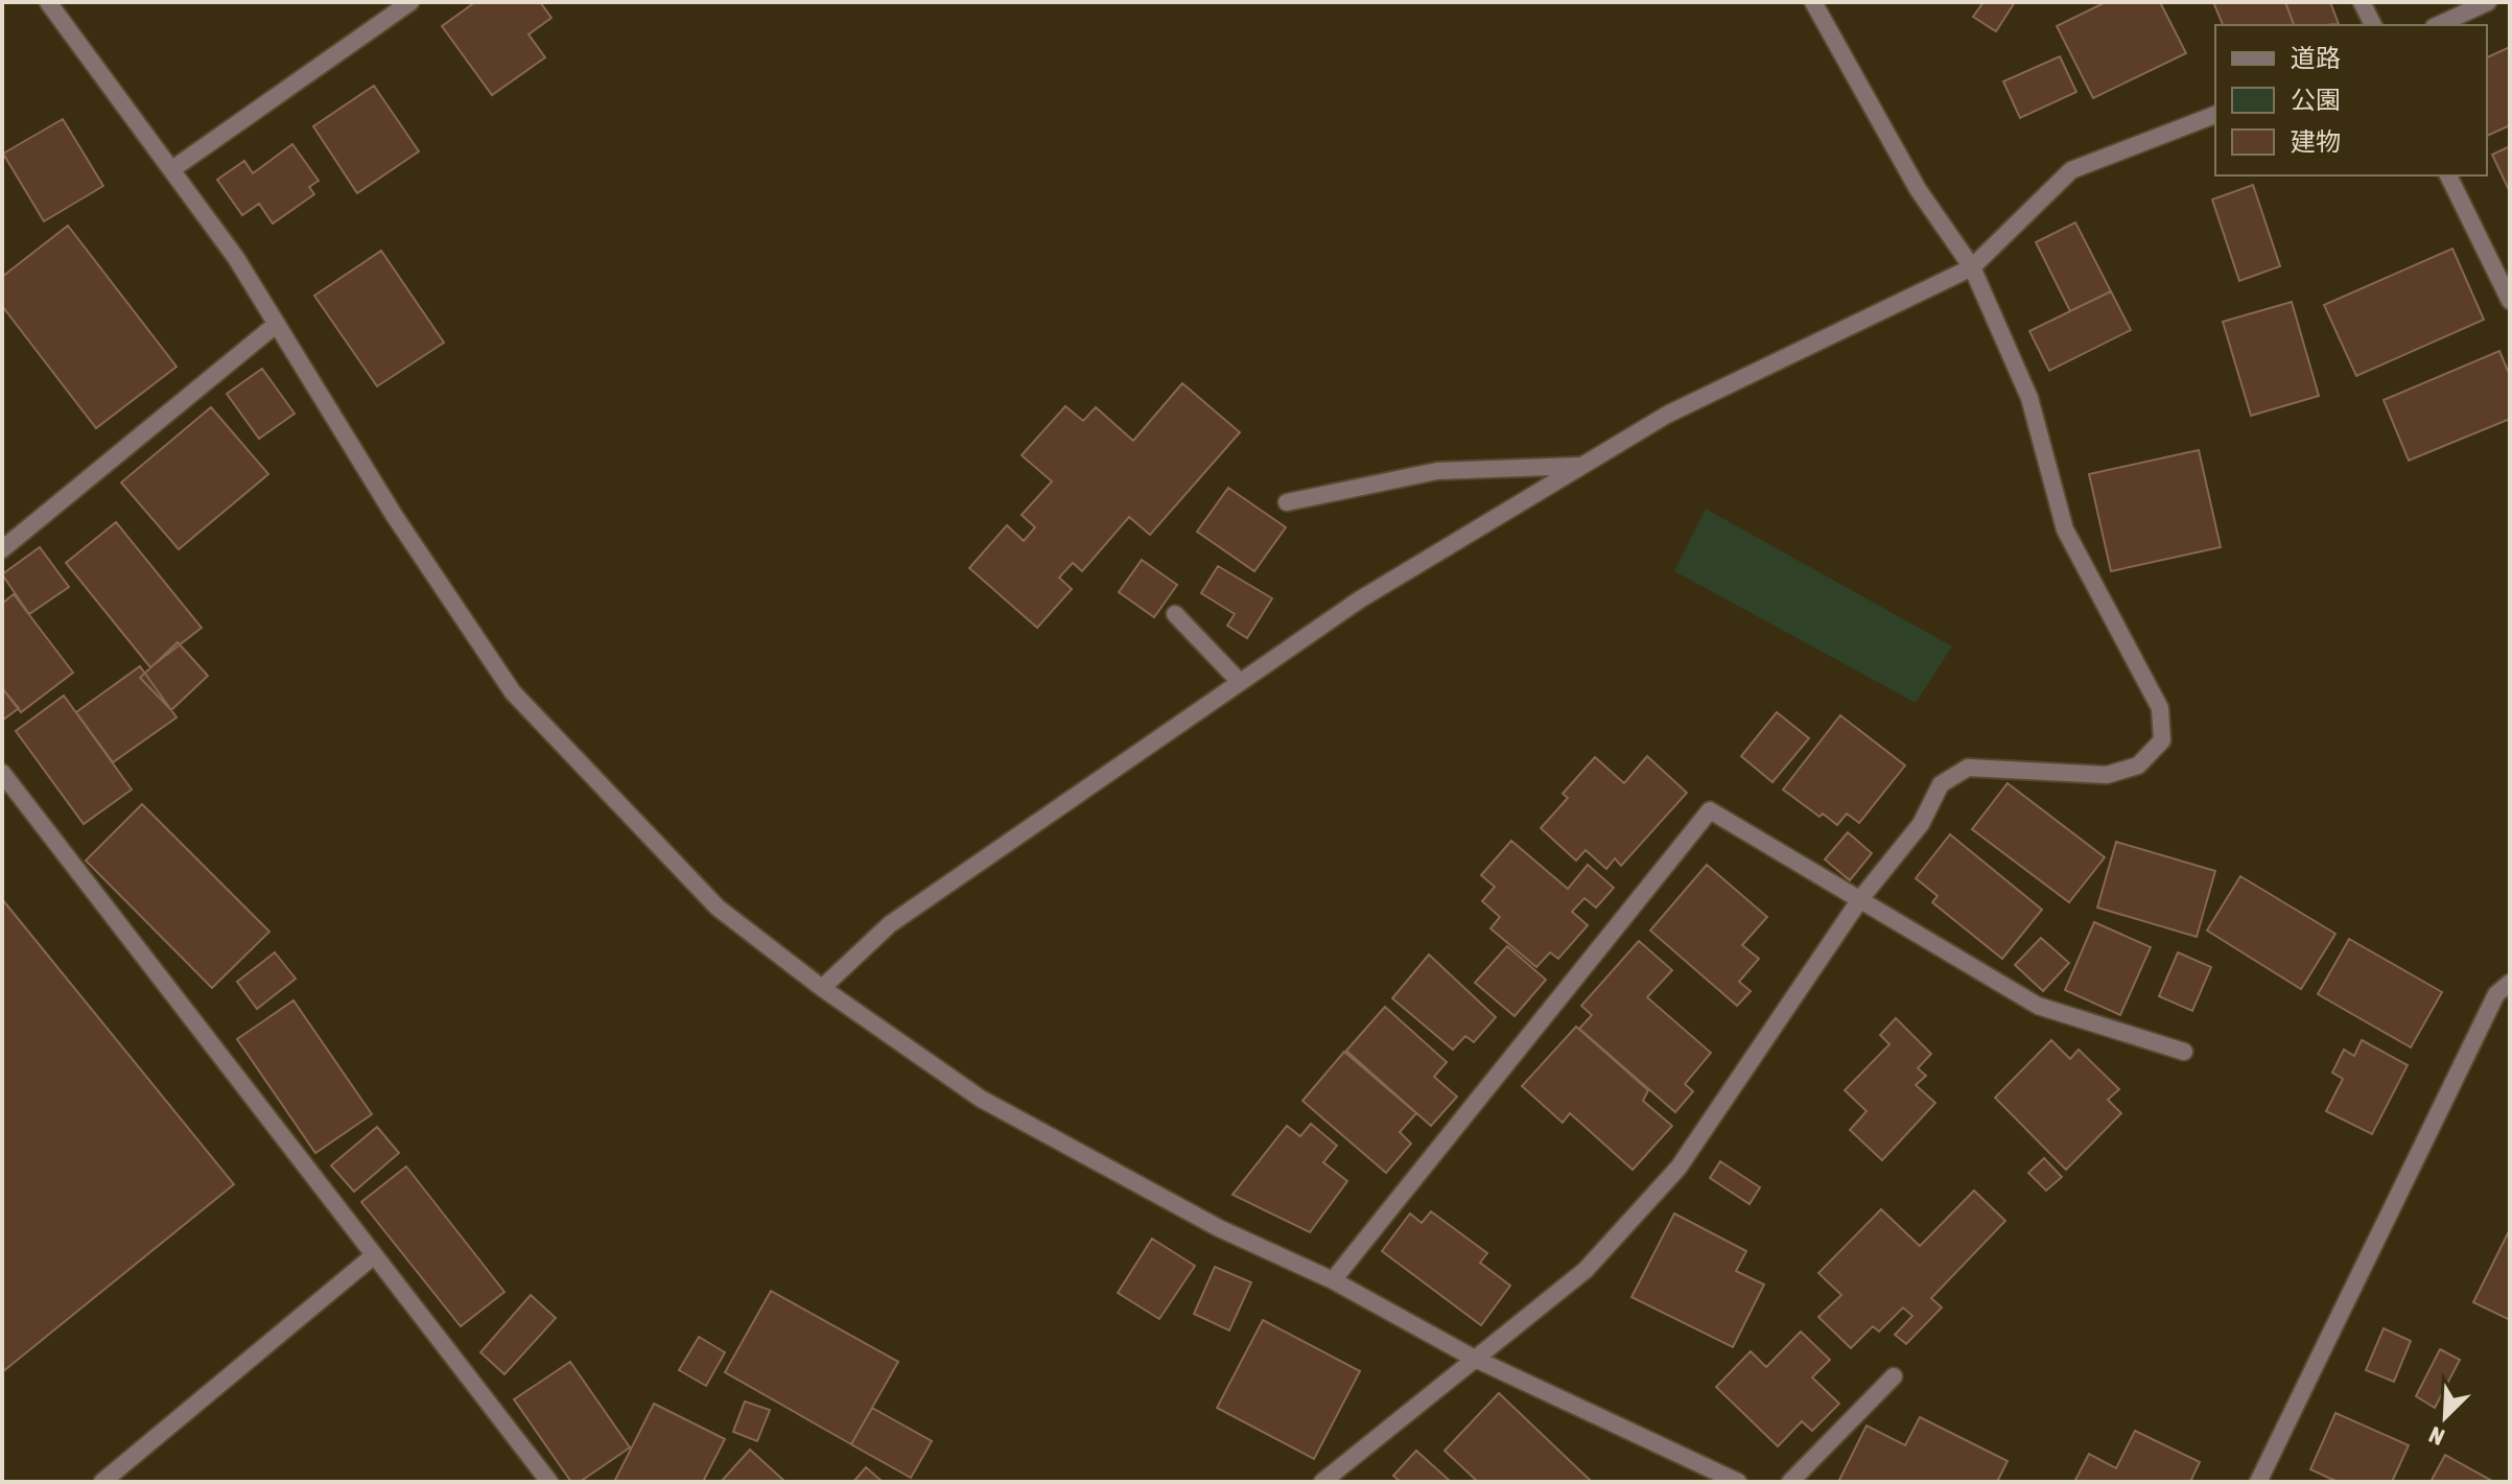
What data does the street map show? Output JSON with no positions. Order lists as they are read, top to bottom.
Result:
{
  "legend": ["道路", "公園", "建物"],
  "north": "bottom left"
}
